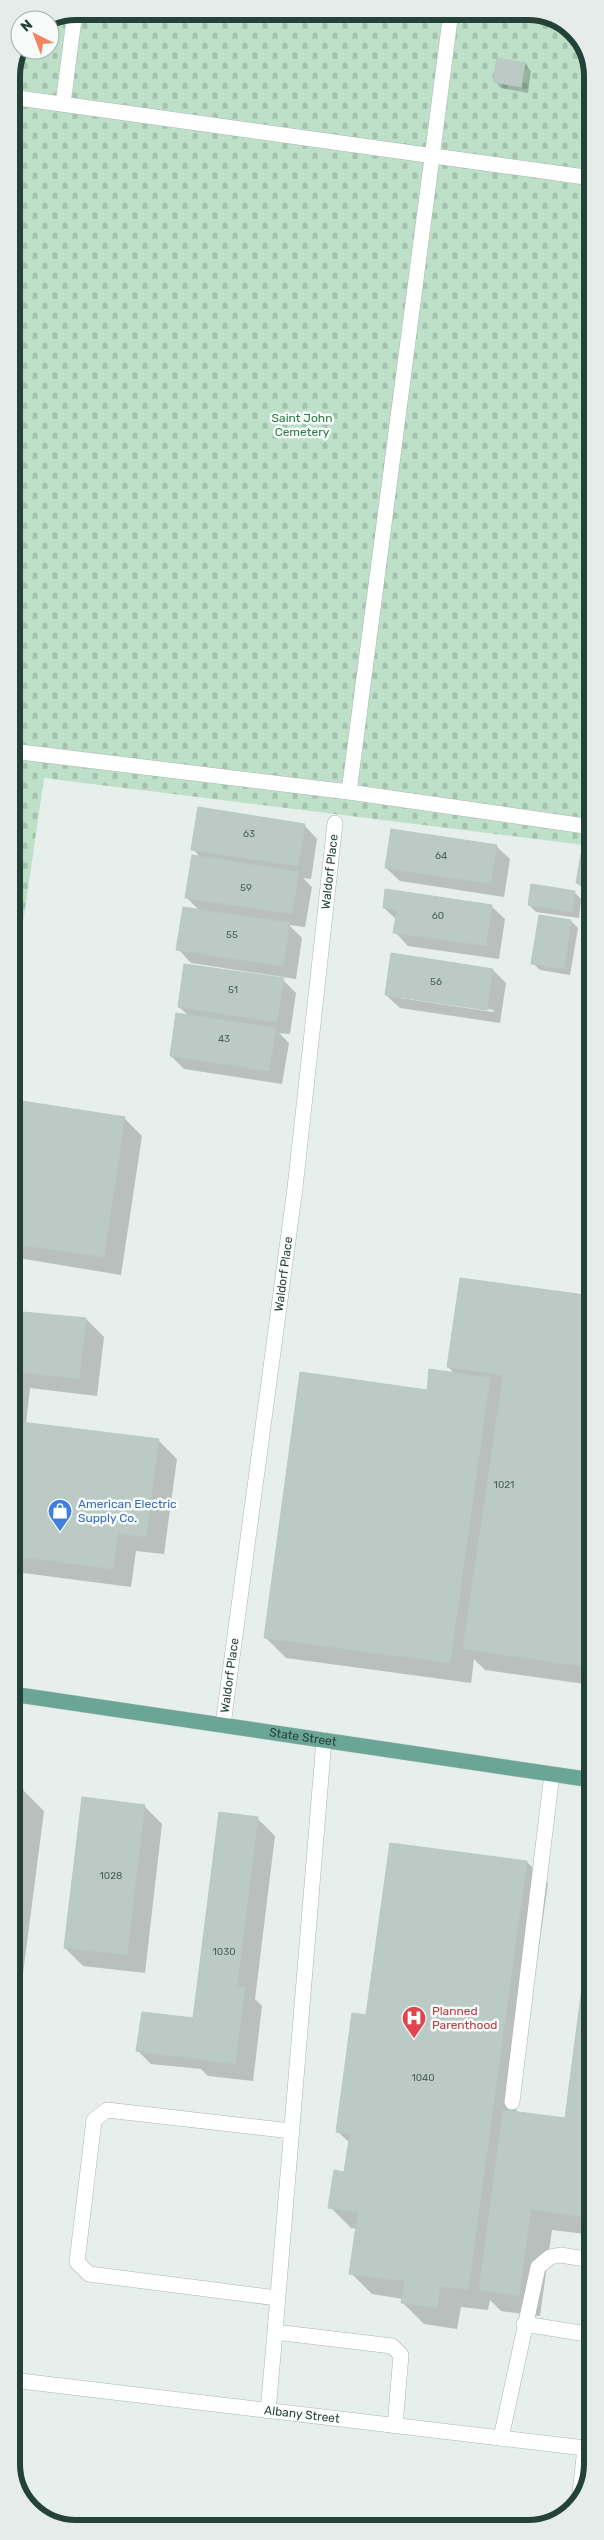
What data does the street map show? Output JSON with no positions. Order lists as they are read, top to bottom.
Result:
{
  "streets": {
    "main road": ["State Street"],
    "street": ["Waldorf Place", "Albany Street"]
  },
  "crossings": [
    ["Waldorf Place", "State Street"]
  ],
  "parks": ["Saint John Cemetery"],
  "places": {
    "shop": ["American Electric Supply Co."],
    "hospital": ["Planned Parenthood"]
  },
  "house_numbers": [
    "63",
    "64",
    "59",
    "60",
    "55",
    "56",
    "51",
    "43",
    "1021",
    "1028",
    "1030",
    "1040"
  ],
  "north": "top left"
}
